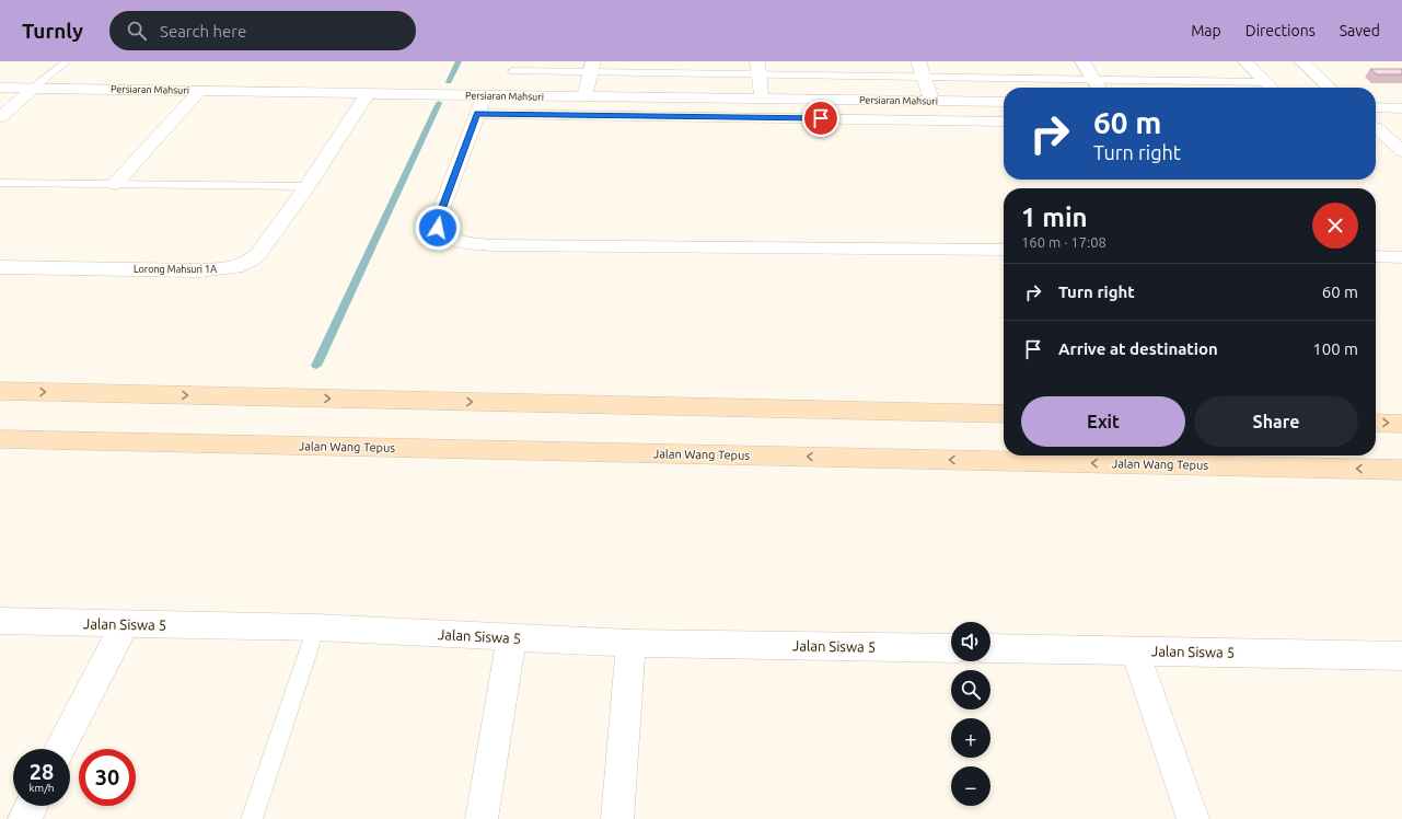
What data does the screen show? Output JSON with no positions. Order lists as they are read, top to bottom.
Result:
{
  "streets": {
    "main road": ["Jalan Wang Tepus"],
    "street": ["Persiaran Mahsuri", "Lorong Mahsuri 1A", "Jalan Siswa 5"]
  },
  "crossings": [
    ["Persiaran Mahsuri", "Lorong Mahsuri 1A"]
  ],
  "page": {
    "header": "Turnly",
    "search": "Search here",
    "nav": ["Map", "Directions", "Saved"],
    "turn": ["60 m", "Turn right"],
    "heading": ["1 min", "160 m · 17:08"],
    "list": [
      {
        "name": "Turn right",
        "value": "60 m"
      },
      {
        "name": "Arrive at destination",
        "value": "100 m"
      }
    ],
    "buttons": ["Exit", "Share"],
    "map_buttons": ["+", "−"],
    "speed": "28 km/h",
    "limit": "30"
  }
}
